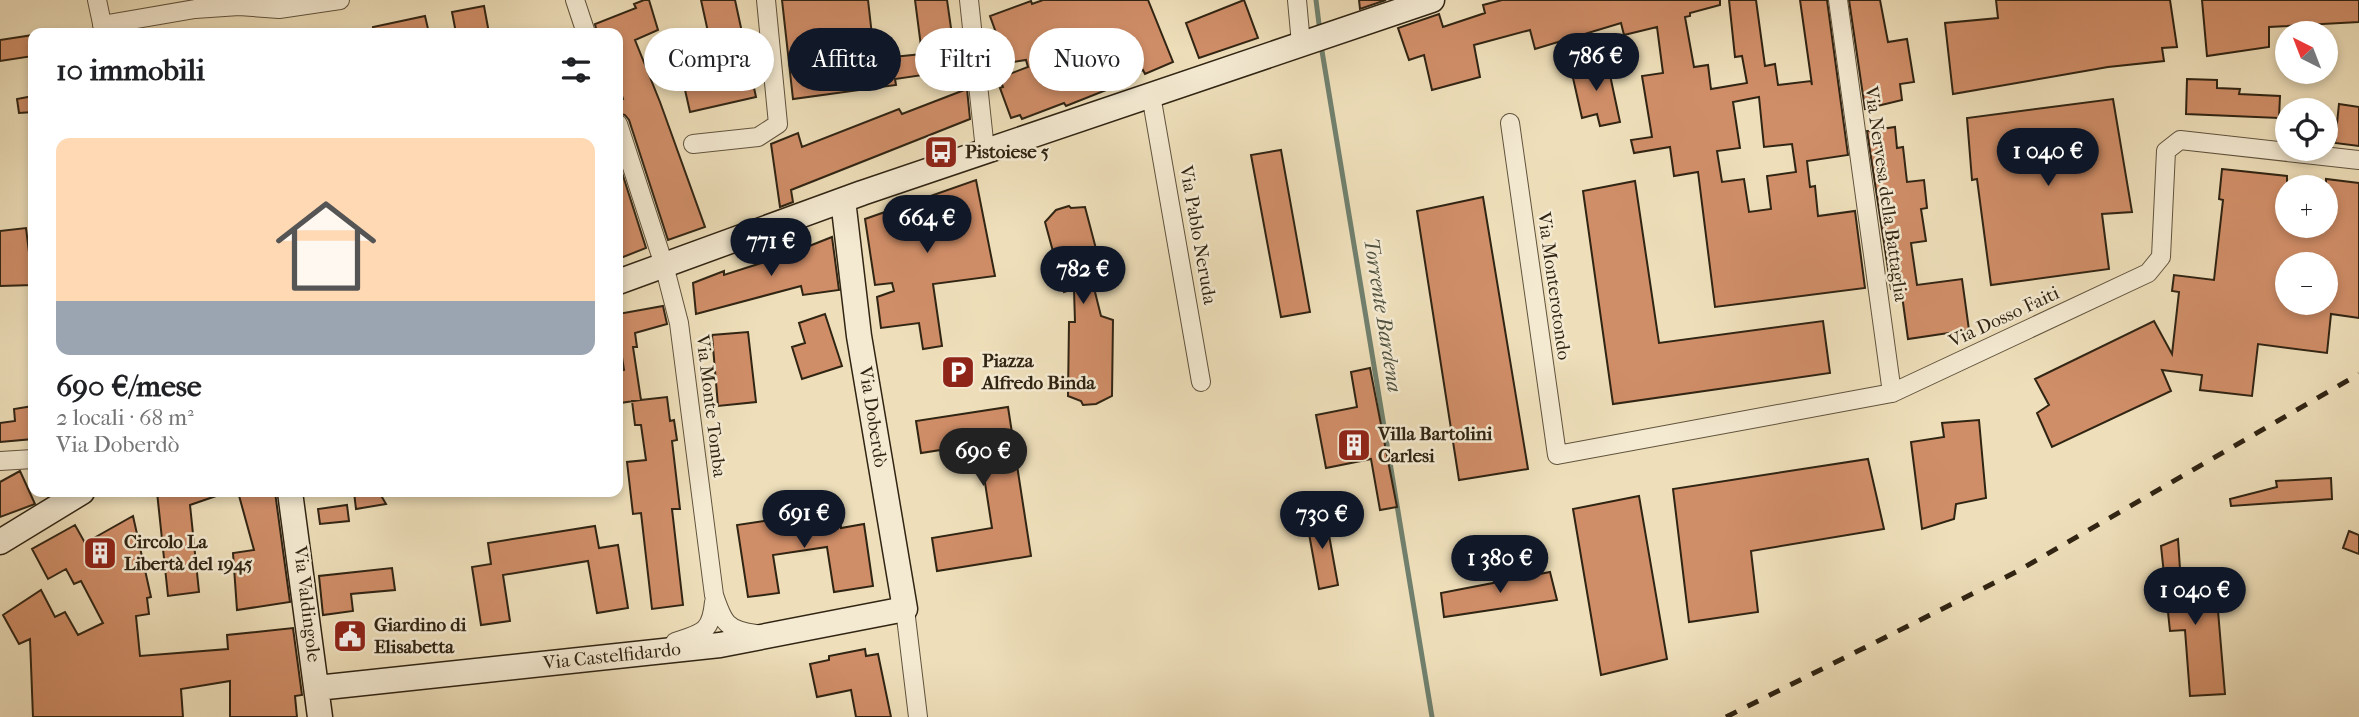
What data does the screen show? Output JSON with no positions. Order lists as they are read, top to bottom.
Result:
{
  "streets": {
    "street": [
      "Via Nervesa della Battaglia",
      "Via Pablo Neruda",
      "Via Monterotondo",
      "Via Dosso Faiti",
      "Via Monte Tomba",
      "Via Doberdò",
      "Via Valdingole",
      "Via Castelfidardo"
    ]
  },
  "crossings": [
    ["Via Nervesa della Battaglia", "Via Dosso Faiti"],
    ["Via Monterotondo", "Via Dosso Faiti"],
    ["Via Monte Tomba", "Via Castelfidardo"],
    ["Via Doberdò", "Via Castelfidardo"],
    ["Via Valdingole", "Via Castelfidardo"]
  ],
  "water": ["Torrente Bardena"],
  "places": {
    "bus stop": ["Pistoiese 5"],
    "parking": ["Piazza Alfredo Binda"],
    "building": ["Villa Bartolini Carlesi", "Circolo La Libertà del 1945"],
    "public building": ["Giardino di Elisabetta"]
  },
  "north": "top left",
  "page": {
    "map_buttons": ["+", "−"],
    "chip": [
      "Compra",
      "Affitta",
      "Filtri",
      "Nuovo"
    ],
    "heading": "10 immobili",
    "price": [
      "786 €",
      "1 040 €",
      "664 €",
      "771 €",
      "782 €",
      "690 €",
      "691 €",
      "730 €",
      "1 380 €",
      "1 040 €"
    ],
    "list": [
      {
        "name": "690 €/mese",
        "note": "2 locali · 68 m² · Via Doberdò"
      }
    ]
  }
}
